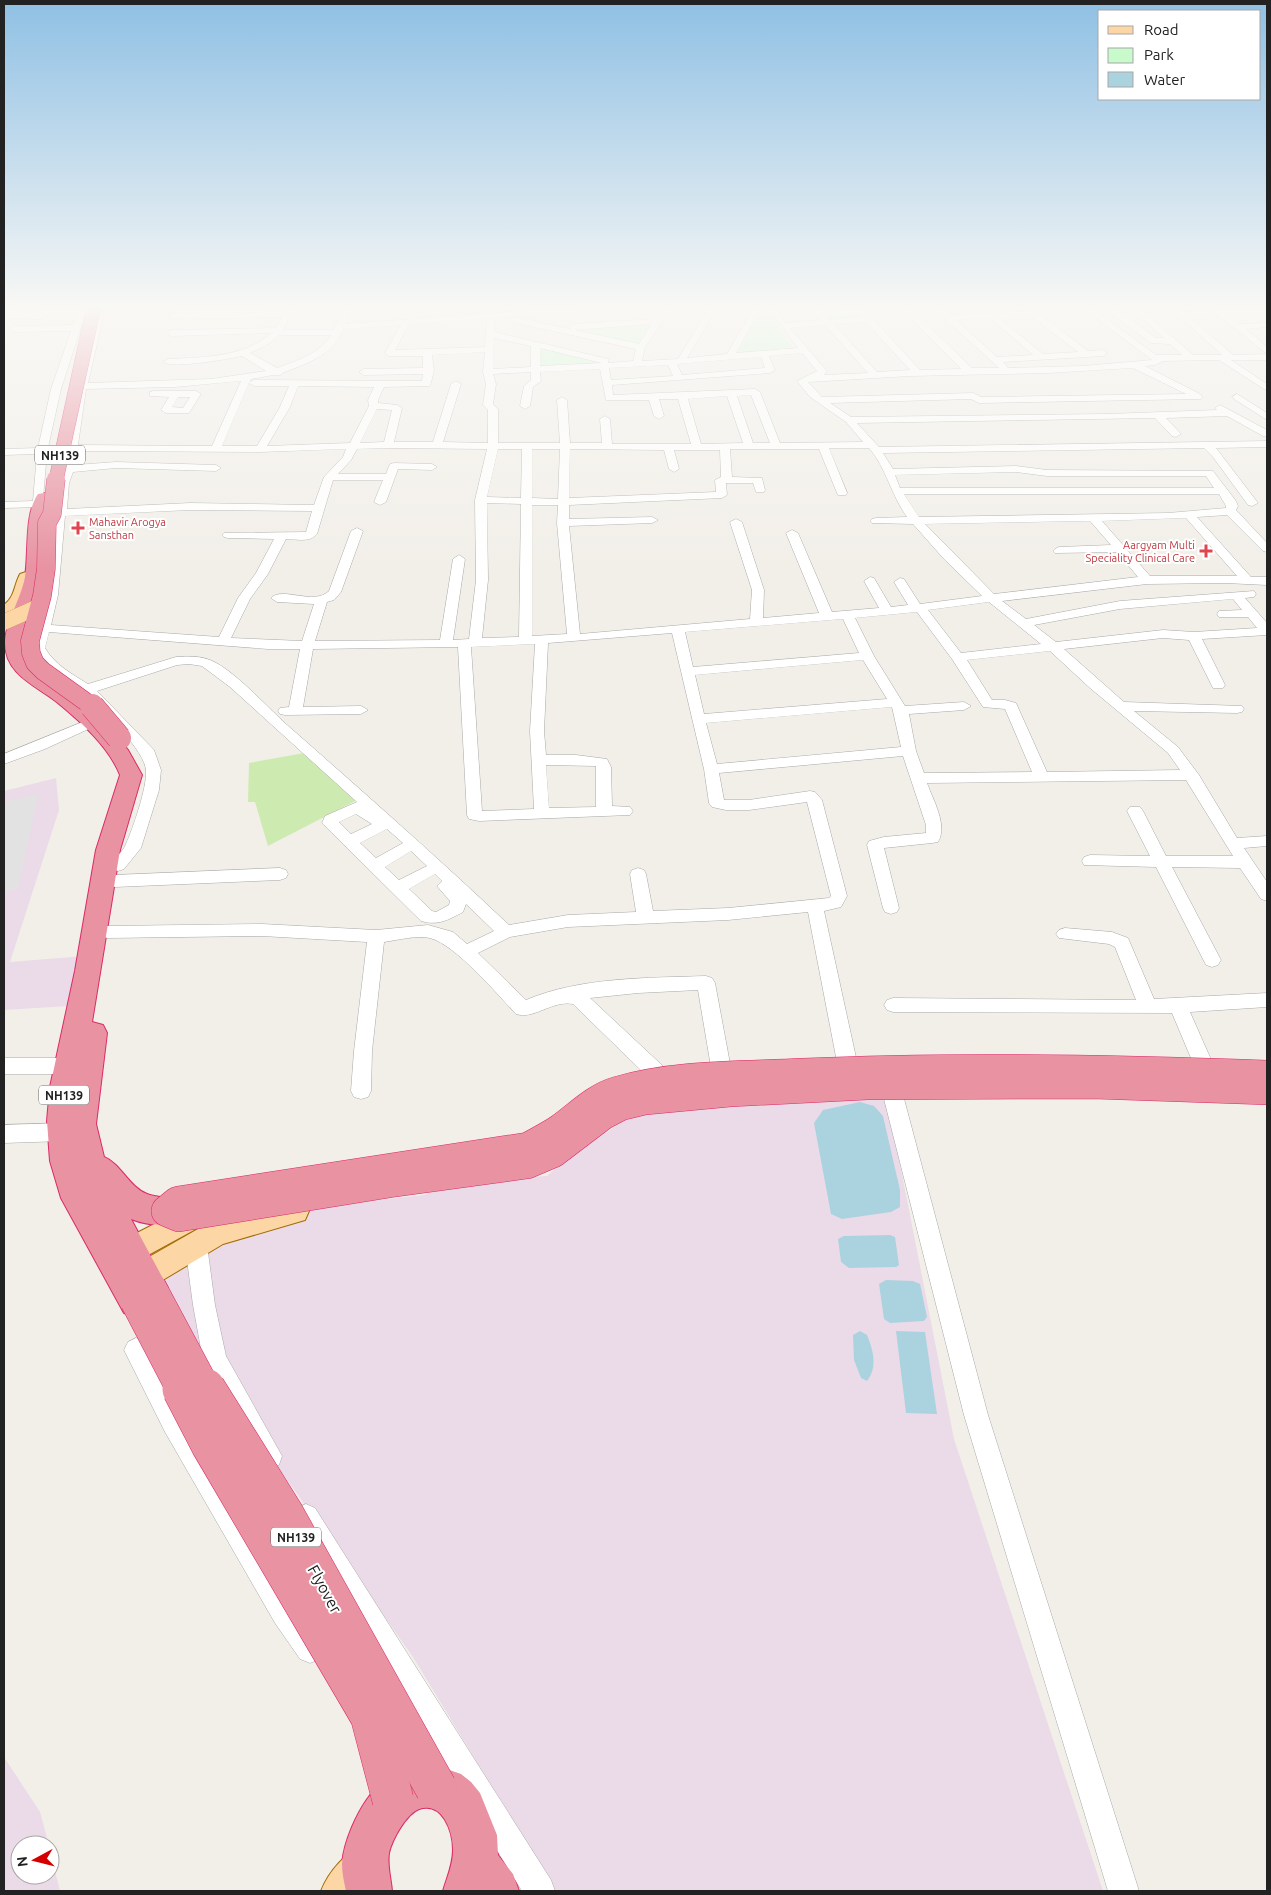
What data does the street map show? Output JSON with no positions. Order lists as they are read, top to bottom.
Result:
{
  "streets": {
    "highway": ["NH139", "Flyover"]
  },
  "crossings": [
    ["NH139", "Flyover"]
  ],
  "places": {
    "health": ["Mahavir Arogya Sansthan", "Aargyam Multi Speciality Clinical Care"]
  },
  "legend": ["Road", "Park", "Water"],
  "north": "left"
}
